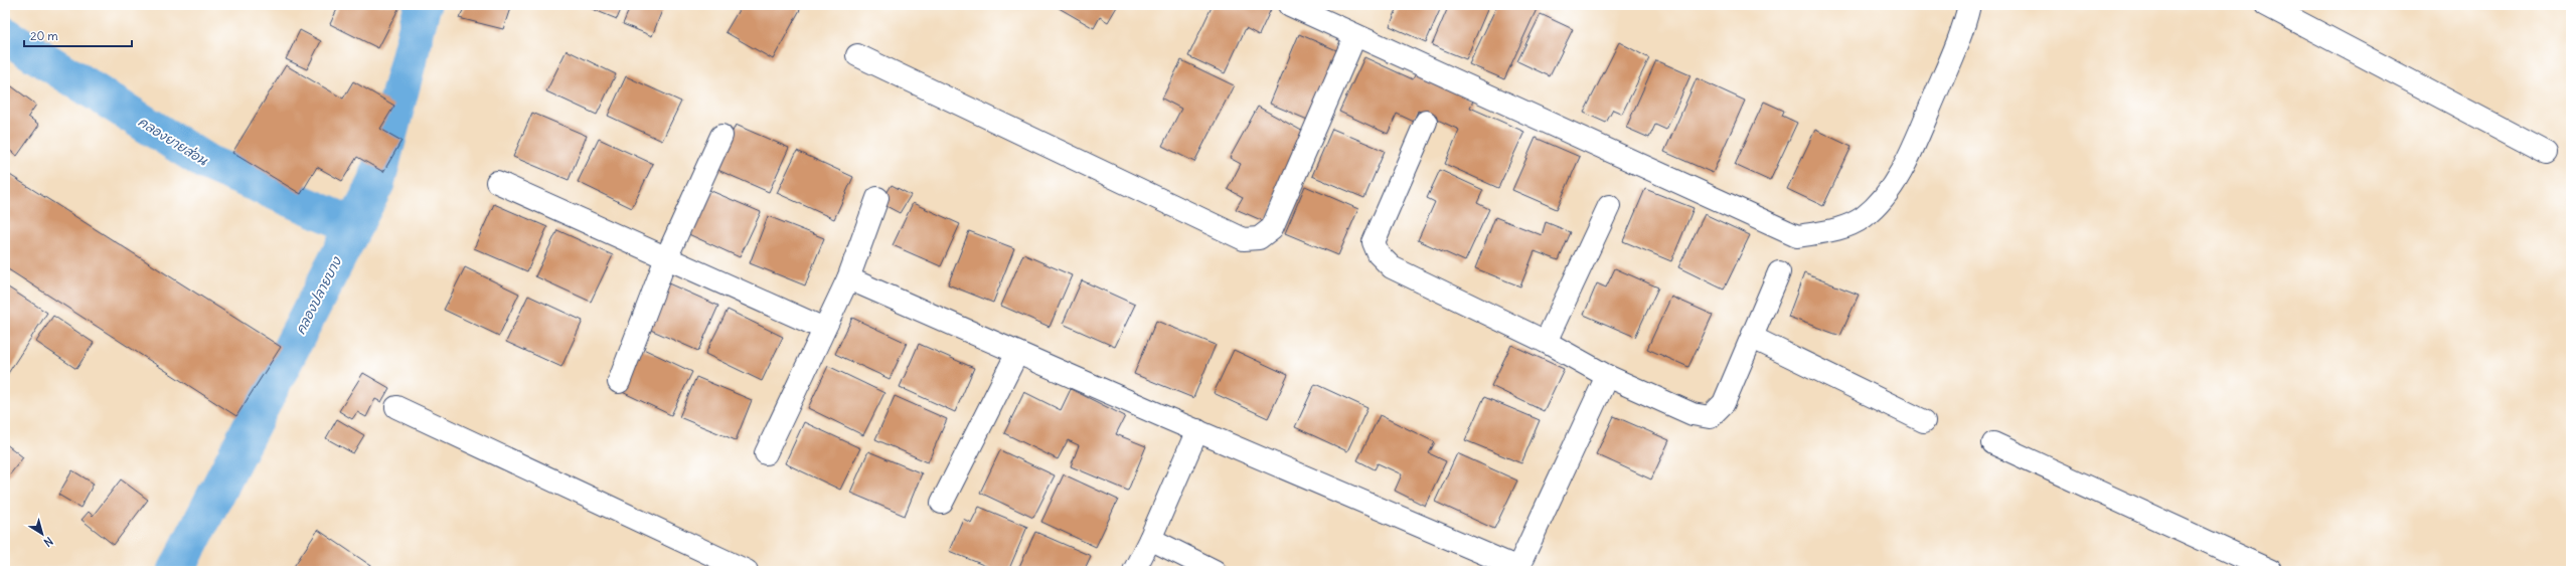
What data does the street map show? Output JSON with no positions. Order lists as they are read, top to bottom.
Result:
{
  "water": ["คลองยายส่อน", "คลองปลายบาง"],
  "scale_bar": "20 m",
  "north": "bottom right"
}
